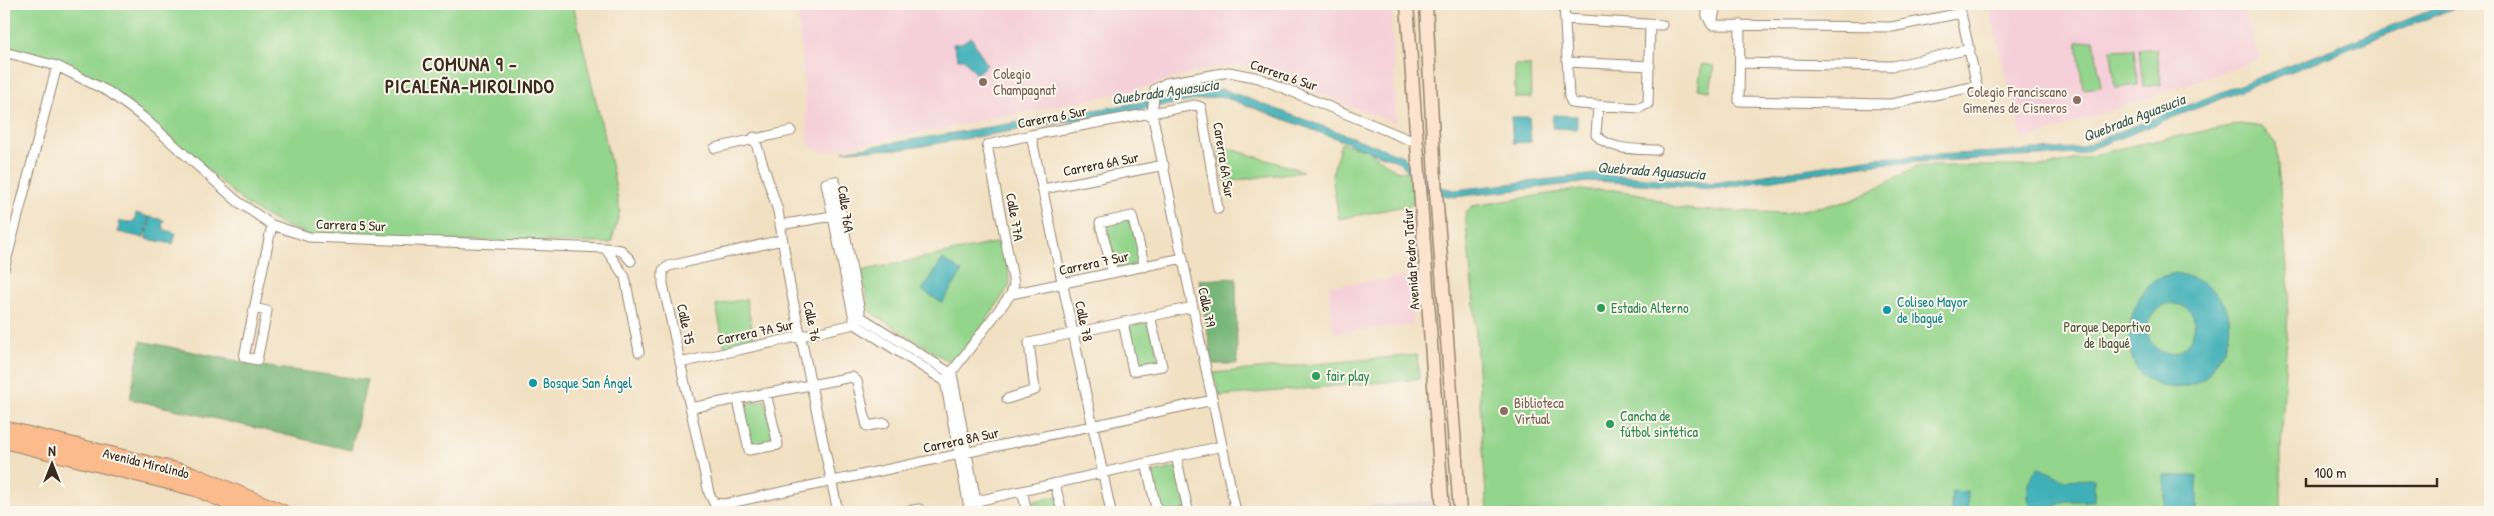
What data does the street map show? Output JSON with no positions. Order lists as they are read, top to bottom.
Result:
{
  "streets": {
    "main road": ["Avenida Pedro Tafur", "Avenida Mirolindo"],
    "street": [
      "Carrera 6 Sur",
      "Carerra 6 Sur",
      "Carerra 6A Sur",
      "Carrera 6A Sur",
      "Calle 76A",
      "Calle 77A",
      "Carrera 5 Sur",
      "Carrera 7 Sur",
      "Calle 79",
      "Calle 76",
      "Calle 78",
      "Calle 75",
      "Carrera 7A Sur",
      "Carrera 8A Sur"
    ]
  },
  "crossings": [
    ["Carrera 6 Sur", "Carerra 6 Sur"],
    ["Carrera 6 Sur", "Carerra 6A Sur"],
    ["Carrera 6 Sur", "Avenida Pedro Tafur"],
    ["Carrera 6 Sur", "Calle 79"],
    ["Carerra 6 Sur", "Carerra 6A Sur"],
    ["Carerra 6 Sur", "Calle 77A"],
    ["Carerra 6 Sur", "Calle 79"],
    ["Carerra 6 Sur", "Calle 78"],
    ["Carerra 6A Sur", "Calle 79"],
    ["Carrera 6A Sur", "Calle 79"],
    ["Carrera 6A Sur", "Calle 78"],
    ["Calle 76A", "Carrera 7A Sur"],
    ["Calle 77A", "Carrera 7 Sur"],
    ["Carrera 7 Sur", "Calle 79"],
    ["Carrera 7 Sur", "Calle 78"],
    ["Calle 79", "Carrera 8A Sur"],
    ["Calle 76", "Calle 75"],
    ["Calle 76", "Carrera 7A Sur"],
    ["Calle 76", "Carrera 8A Sur"],
    ["Calle 78", "Carrera 8A Sur"],
    ["Calle 75", "Carrera 7A Sur"],
    ["Calle 75", "Carrera 8A Sur"]
  ],
  "districts": ["COMUNA 9 - PICALEÑA-MIROLINDO"],
  "water": ["Quebrada Aguasucia"],
  "parks": ["Parque Deportivo de Ibagué"],
  "places": [
    "Colegio Champagnat",
    "Colegio Franciscano Gimenes de Cisneros",
    "Estadio Alterno",
    "Coliseo Mayor de Ibagué",
    "fair play",
    "Bosque San Ángel",
    "Biblioteca Virtual",
    "Cancha de fútbol sintética"
  ],
  "scale_bar": "100 m",
  "north": "top"
}
